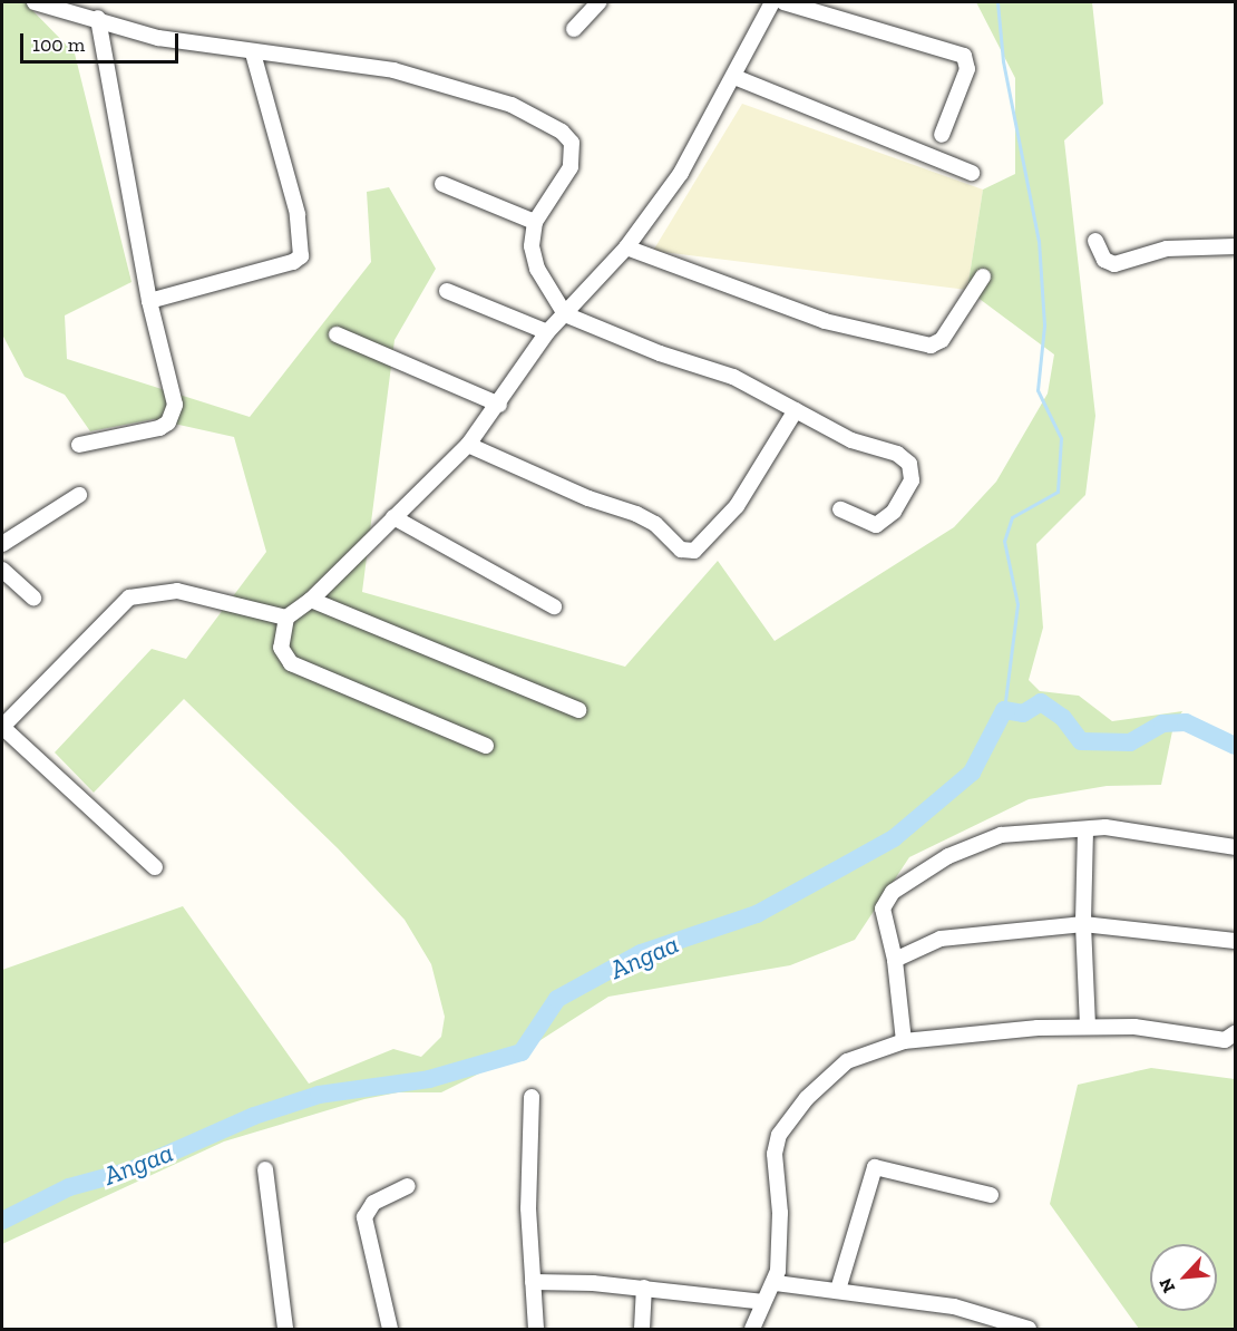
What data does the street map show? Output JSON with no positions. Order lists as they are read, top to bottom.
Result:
{
  "water": ["Angaa"],
  "scale_bar": "100 m",
  "north": "bottom left"
}
